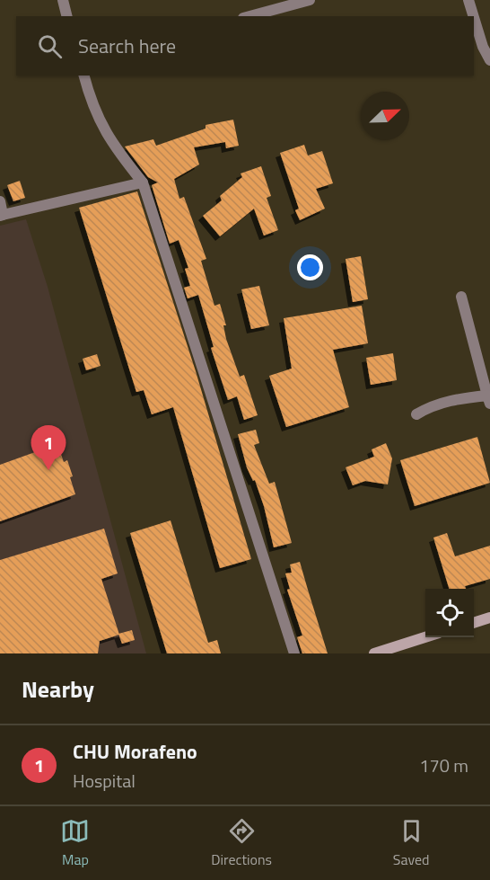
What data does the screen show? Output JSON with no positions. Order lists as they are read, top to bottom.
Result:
{
  "north": "top right",
  "page": {
    "search": "Search here",
    "pins": "1",
    "heading": "Nearby",
    "list": [
      {
        "mark": "1",
        "name": "CHU Morafeno",
        "note": "Hospital",
        "value": "170 m"
      }
    ],
    "nav": ["Map", "Directions", "Saved"]
  }
}
